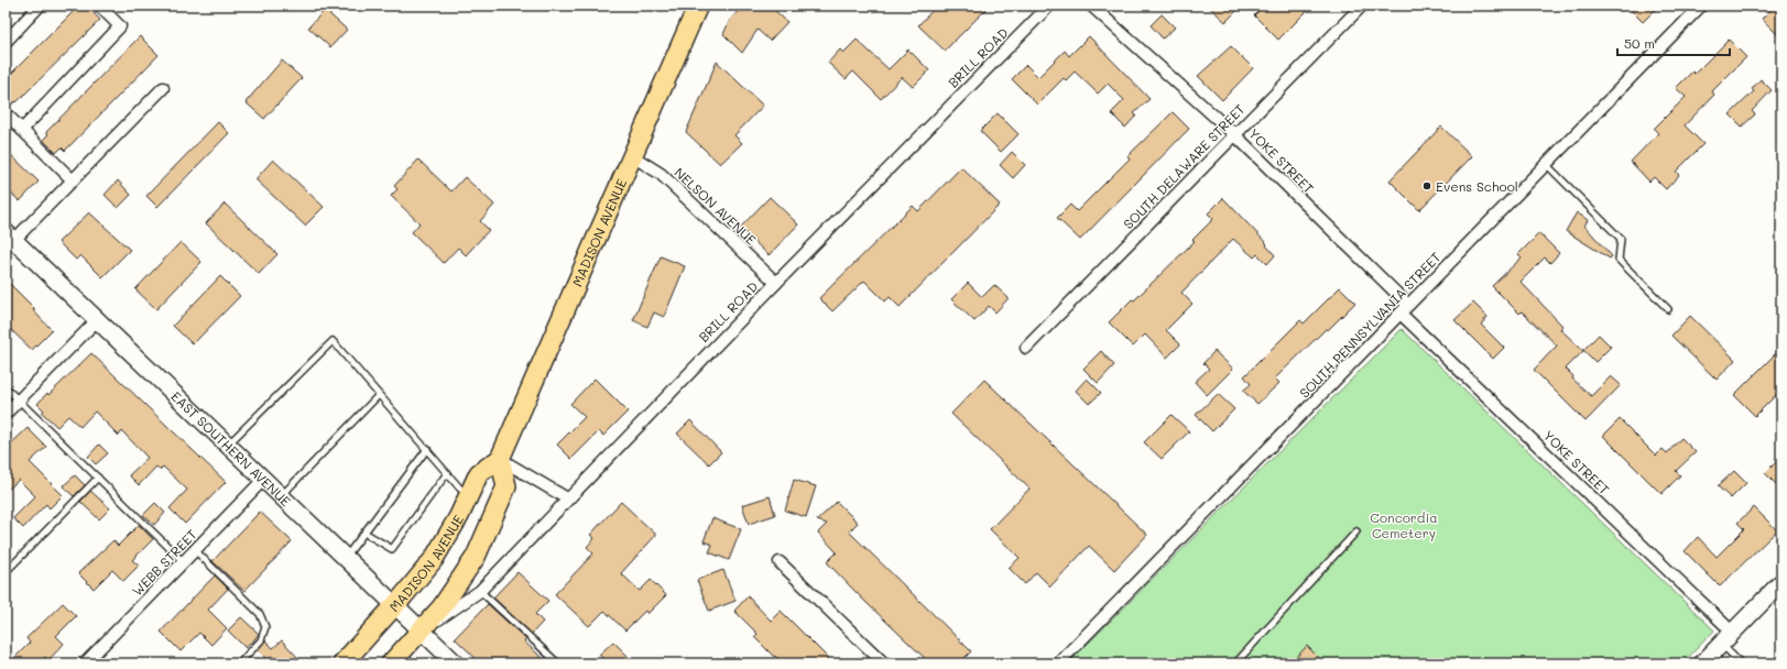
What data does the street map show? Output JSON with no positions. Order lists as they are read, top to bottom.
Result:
{
  "streets": {
    "main road": ["MADISON AVENUE"],
    "street": [
      "BRILL ROAD",
      "YOKE STREET",
      "SOUTH DELAWARE STREET",
      "NELSON AVENUE",
      "SOUTH PENNSYLVANIA STREET",
      "EAST SOUTHERN AVENUE",
      "WEBB STREET"
    ]
  },
  "crossings": [
    ["BRILL ROAD", "NELSON AVENUE"],
    ["BRILL ROAD", "EAST SOUTHERN AVENUE"],
    ["YOKE STREET", "SOUTH DELAWARE STREET"],
    ["YOKE STREET", "SOUTH PENNSYLVANIA STREET"],
    ["NELSON AVENUE", "MADISON AVENUE"],
    ["MADISON AVENUE", "EAST SOUTHERN AVENUE"],
    ["EAST SOUTHERN AVENUE", "WEBB STREET"]
  ],
  "parks": ["Concordia Cemetery"],
  "places": ["Evens School"],
  "scale_bar": "50 m"
}
